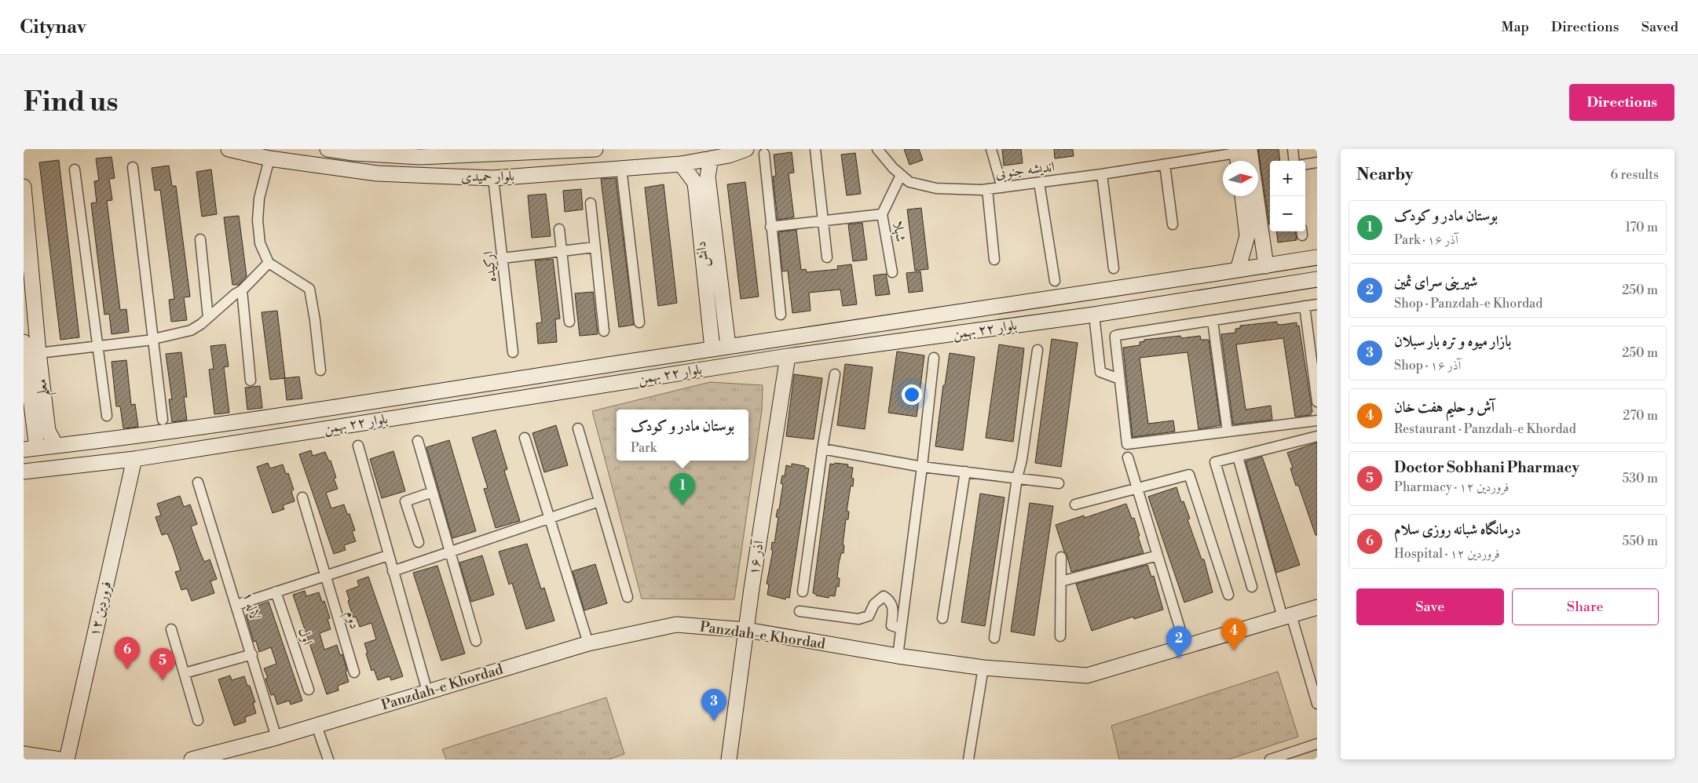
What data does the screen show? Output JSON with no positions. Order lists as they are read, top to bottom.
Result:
{
  "streets": {
    "main road": [
      "بلوار حمیدی",
      "دانش",
      "بلوار ۲۲ بهمن",
      "معلم",
      "۱۶ آذر",
      "۱۲ فروردین",
      "Panzdah-e Khordad"
    ],
    "street": [
      "اندیشه جنوبی",
      "شهلا",
      "ارکیده",
      "لاله ۱",
      "دوم",
      "اول"
    ]
  },
  "crossings": [
    ["اندیشه جنوبی", "شهلا"],
    ["بلوار حمیدی", "دانش"],
    ["بلوار حمیدی", "ارکیده"],
    ["دانش", "بلوار ۲۲ بهمن"],
    ["بلوار ۲۲ بهمن", "معلم"],
    ["بلوار ۲۲ بهمن", "۱۶ آذر"],
    ["بلوار ۲۲ بهمن", "۱۲ فروردین"],
    ["۱۶ آذر", "Panzdah-e Khordad"],
    ["لاله ۱", "Panzdah-e Khordad"]
  ],
  "north": "right",
  "page": {
    "header": "Citynav",
    "nav": ["Map", "Directions", "Saved"],
    "buttons": [
      "Directions",
      ["Save", "Share"]
    ],
    "title": "Find us",
    "heading": ["Nearby", "6 results"],
    "map_buttons": ["+", "−"],
    "list": [
      {
        "mark": "1",
        "name": "بوستان مادر و کودک",
        "note": "Park · ۱۶ آذر",
        "value": "170 m"
      },
      {
        "mark": "2",
        "name": "شیرینی سرای ثمین",
        "note": "Shop · Panzdah-e Khordad",
        "value": "250 m"
      },
      {
        "mark": "3",
        "name": "بازار میوه و تره بار سبلان",
        "note": "Shop · ۱۶ آذر",
        "value": "250 m"
      },
      {
        "mark": "4",
        "name": "آش و حلیم هفت خان",
        "note": "Restaurant · Panzdah-e Khordad",
        "value": "270 m"
      },
      {
        "mark": "5",
        "name": "Doctor Sobhani Pharmacy",
        "note": "Pharmacy · ۱۲ فروردین",
        "value": "530 m"
      },
      {
        "mark": "6",
        "name": "درمانگاه شبانه روزی سلام",
        "note": "Hospital · ۱۲ فروردین",
        "value": "550 m"
      }
    ],
    "popup": ["بوستان مادر و کودک", "Park"],
    "pins": [
      "1",
      "4",
      "2",
      "6",
      "5",
      "3"
    ]
  }
}
